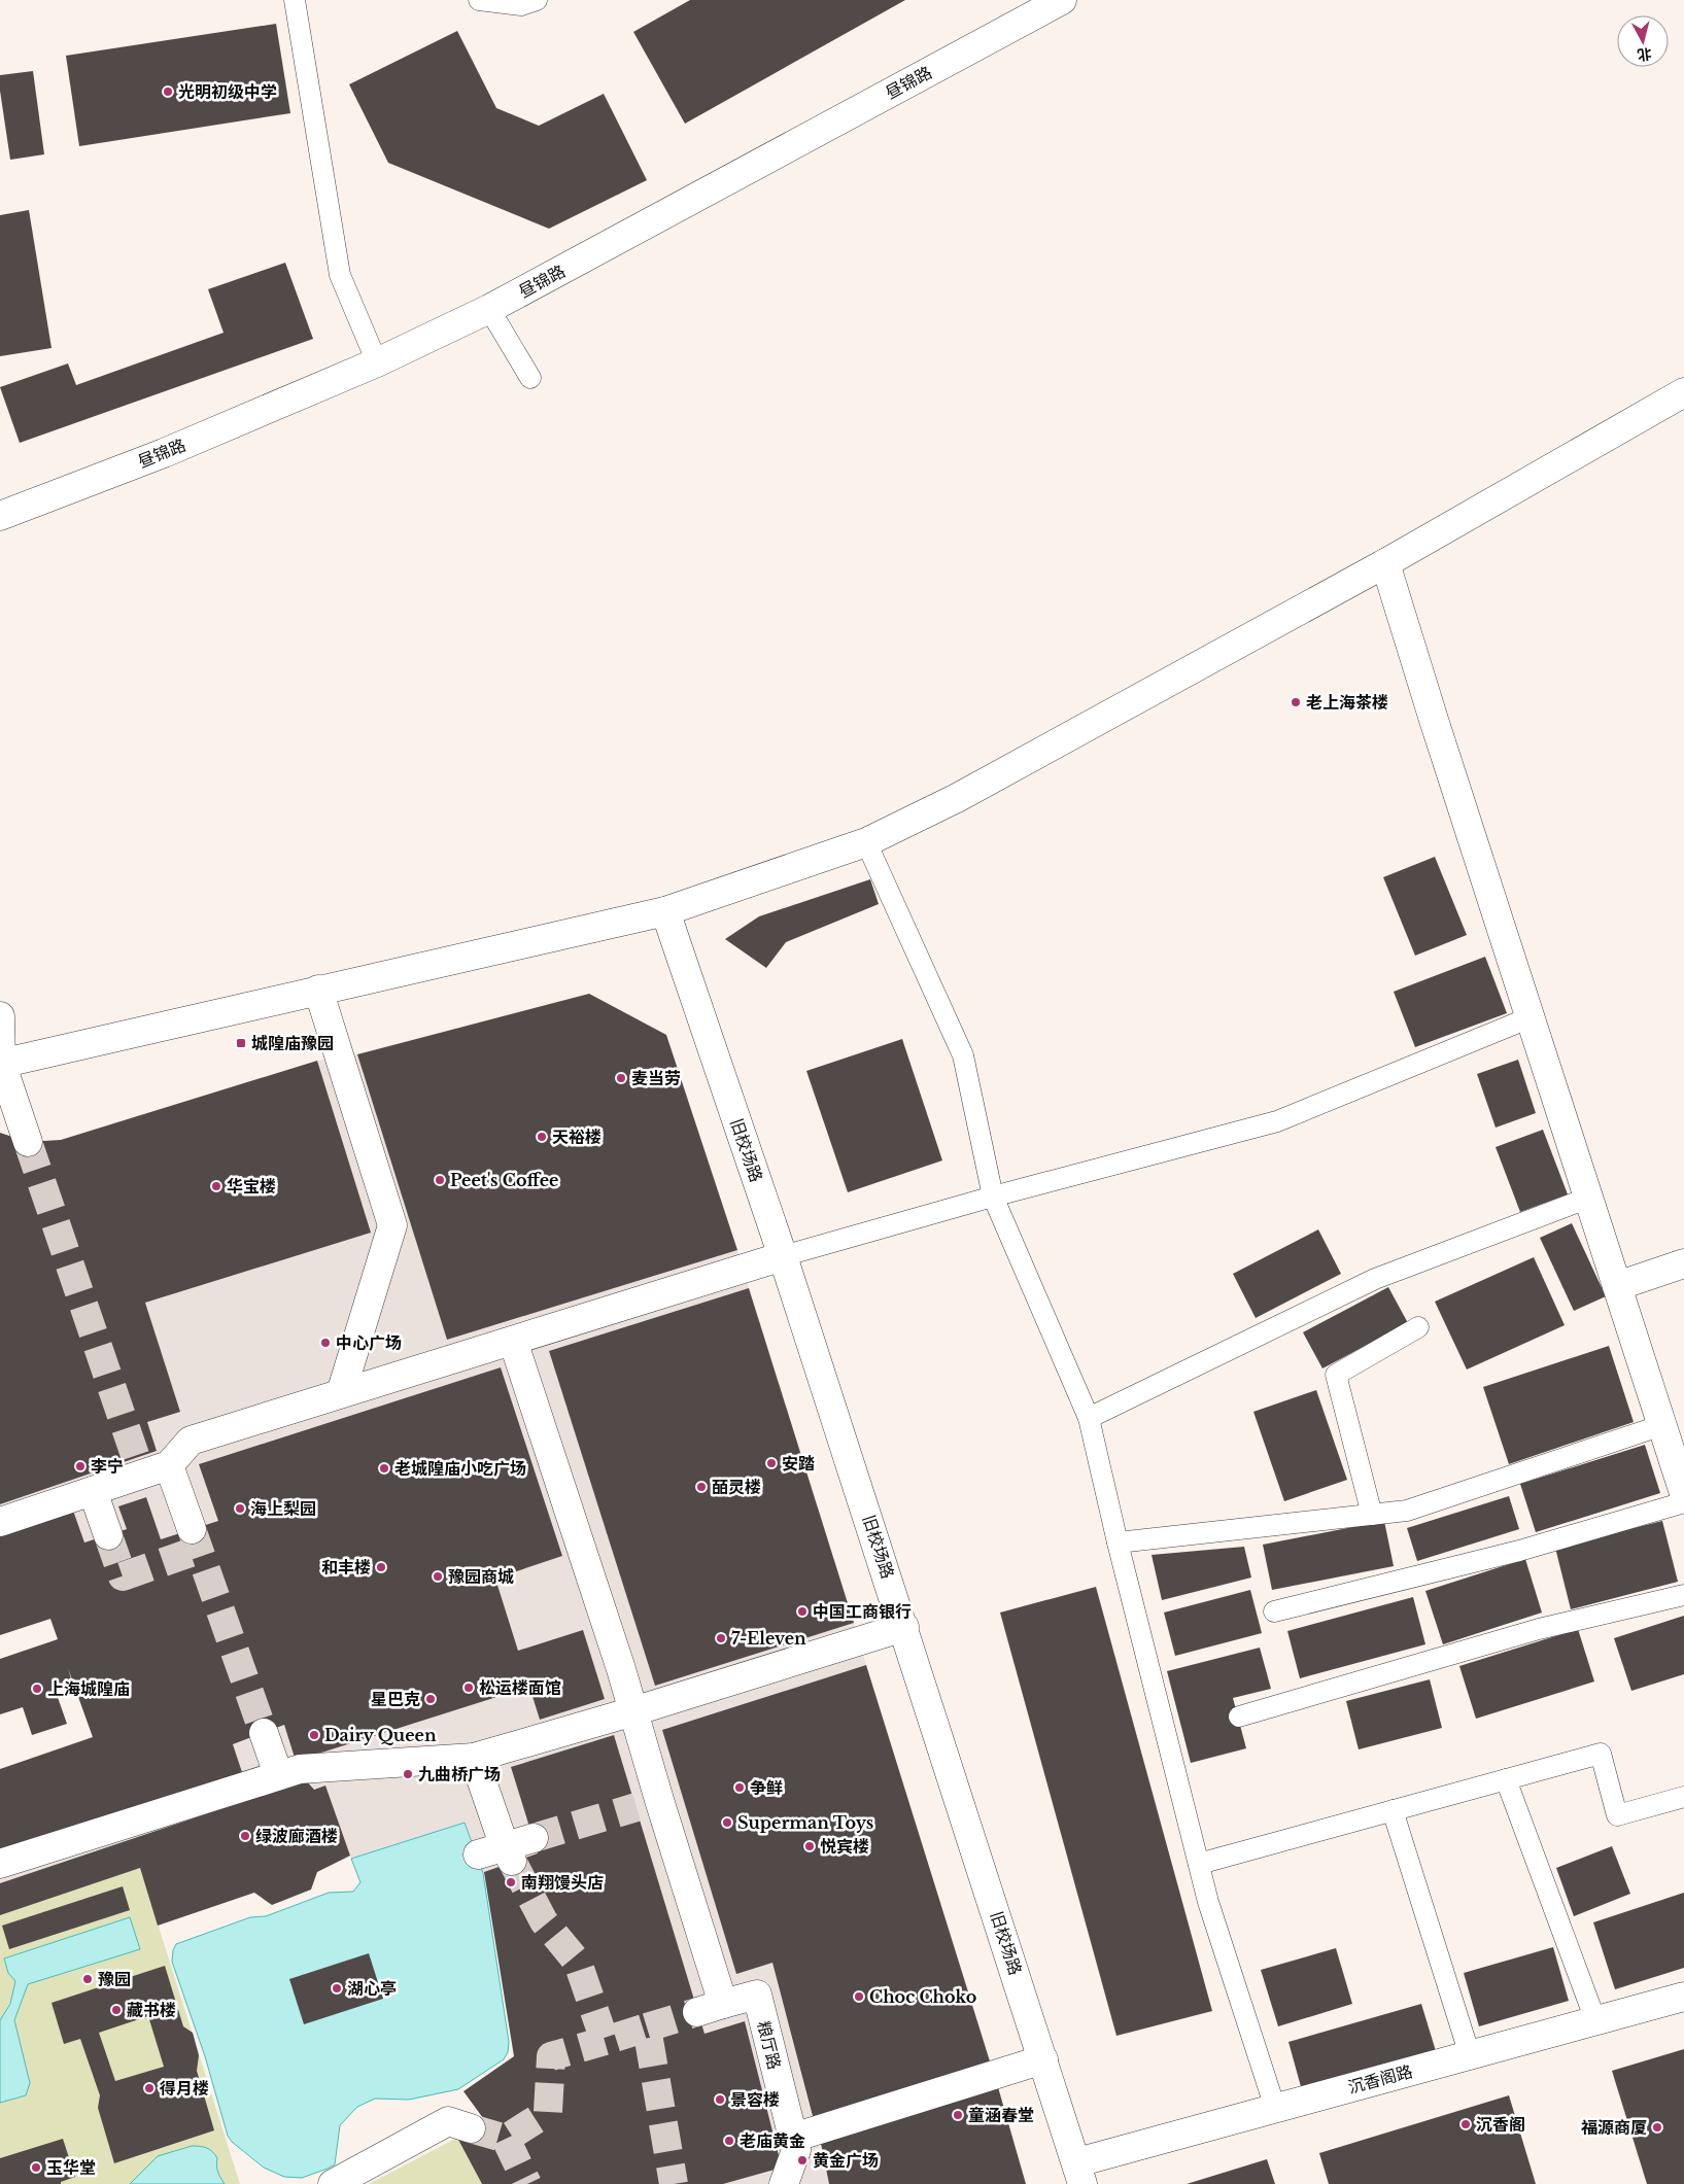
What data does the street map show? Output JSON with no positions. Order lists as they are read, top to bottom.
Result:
{
  "streets": {
    "street": [
      "昼锦路",
      "旧校场路",
      "粮厅路",
      "沉香阁路"
    ]
  },
  "crossings": [
    ["旧校场路", "沉香阁路"]
  ],
  "places": {
    "other": [
      "光明初级中学",
      "老上海茶楼",
      "麦当劳",
      "天裕楼",
      "Peet's Coffee",
      "华宝楼",
      "中心广场",
      "安踏",
      "李宁",
      "老城隍庙小吃广场",
      "皕灵楼",
      "海上梨园",
      "和丰楼",
      "豫园商城",
      "中国工商银行",
      "7-Eleven",
      "松运楼面馆",
      "上海城隍庙",
      "星巴克",
      "Dairy Queen",
      "九曲桥广场",
      "争鲜",
      "Superman Toys",
      "绿波廊酒楼",
      "悦宾楼",
      "南翔馒头店",
      "豫园",
      "湖心亭",
      "Choc Choko",
      "藏书楼",
      "得月楼",
      "景容楼",
      "童涵春堂",
      "沉香阁",
      "福源商厦",
      "老庙黄金",
      "黄金广场",
      "玉华堂"
    ],
    "transit": ["城隍庙豫园"]
  },
  "north": "bottom"
}
